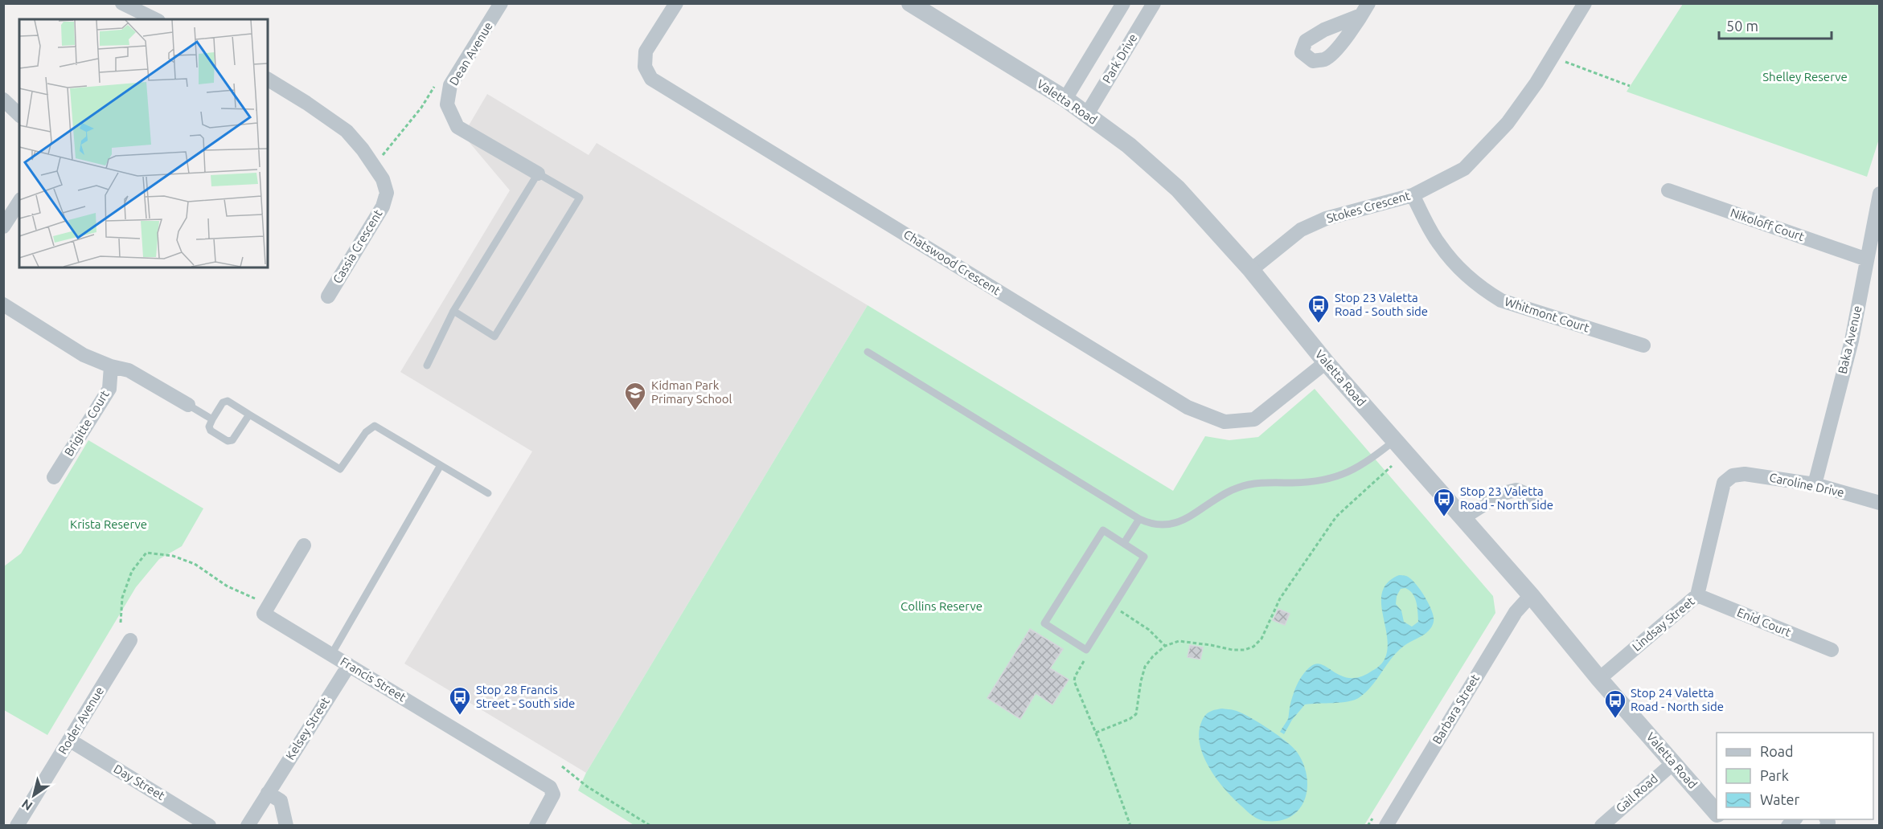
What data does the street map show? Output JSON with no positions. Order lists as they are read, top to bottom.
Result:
{
  "streets": {
    "street": [
      "Dean Avenue",
      "Park Drive",
      "Valetta Road",
      "Stokes Crescent",
      "Nikoloff Court",
      "Cassia Crescent",
      "Chatswood Crescent",
      "Whitmont Court",
      "Baka Avenue",
      "Brigitte Court",
      "Caroline Drive",
      "Enid Court",
      "Lindsay Street",
      "Francis Street",
      "Barbara Street",
      "Roder Avenue",
      "Kelsey Street",
      "Day Street",
      "Gail Road"
    ]
  },
  "crossings": [
    ["Park Drive", "Valetta Road"],
    ["Valetta Road", "Stokes Crescent"],
    ["Valetta Road", "Chatswood Crescent"],
    ["Valetta Road", "Lindsay Street"],
    ["Valetta Road", "Barbara Street"],
    ["Valetta Road", "Gail Road"],
    ["Stokes Crescent", "Whitmont Court"],
    ["Nikoloff Court", "Baka Avenue"],
    ["Baka Avenue", "Caroline Drive"],
    ["Caroline Drive", "Lindsay Street"],
    ["Enid Court", "Lindsay Street"],
    ["Francis Street", "Kelsey Street"],
    ["Roder Avenue", "Day Street"]
  ],
  "parks": ["Shelley Reserve", "Krista Reserve", "Collins Reserve"],
  "places": {
    "bus stop": [
      "Stop 23 Valetta Road - South side",
      "Stop 23 Valetta Road - North side",
      "Stop 28 Francis Street - South side",
      "Stop 24 Valetta Road - North side"
    ],
    "school or university": ["Kidman Park Primary School"]
  },
  "legend": ["Road", "Park", "Water"],
  "scale_bar": "50 m",
  "north": "bottom left"
}
